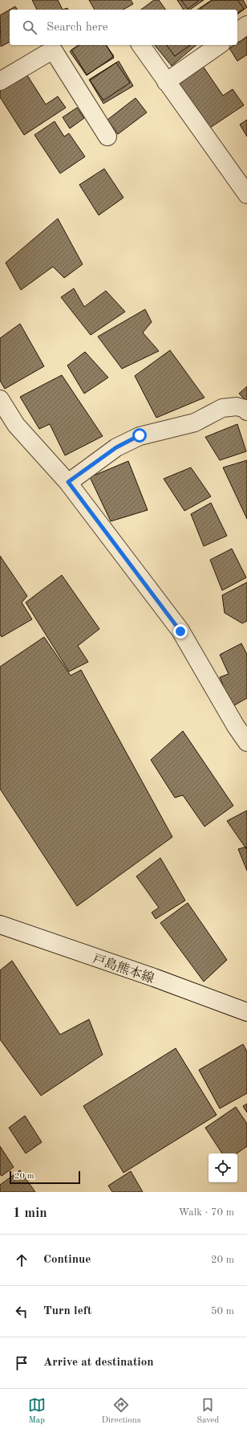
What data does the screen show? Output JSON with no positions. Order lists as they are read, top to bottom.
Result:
{
  "streets": {
    "street": ["戸島熊本線"]
  },
  "scale_bar": "20 m",
  "page": {
    "search": "Search here",
    "scale": "20 m",
    "heading": ["1 min", "Walk · 70 m"],
    "list": [
      ["Continue", "20 m"],
      ["Turn left", "50 m"],
      "Arrive at destination"
    ],
    "nav": ["Map", "Directions", "Saved"]
  }
}
